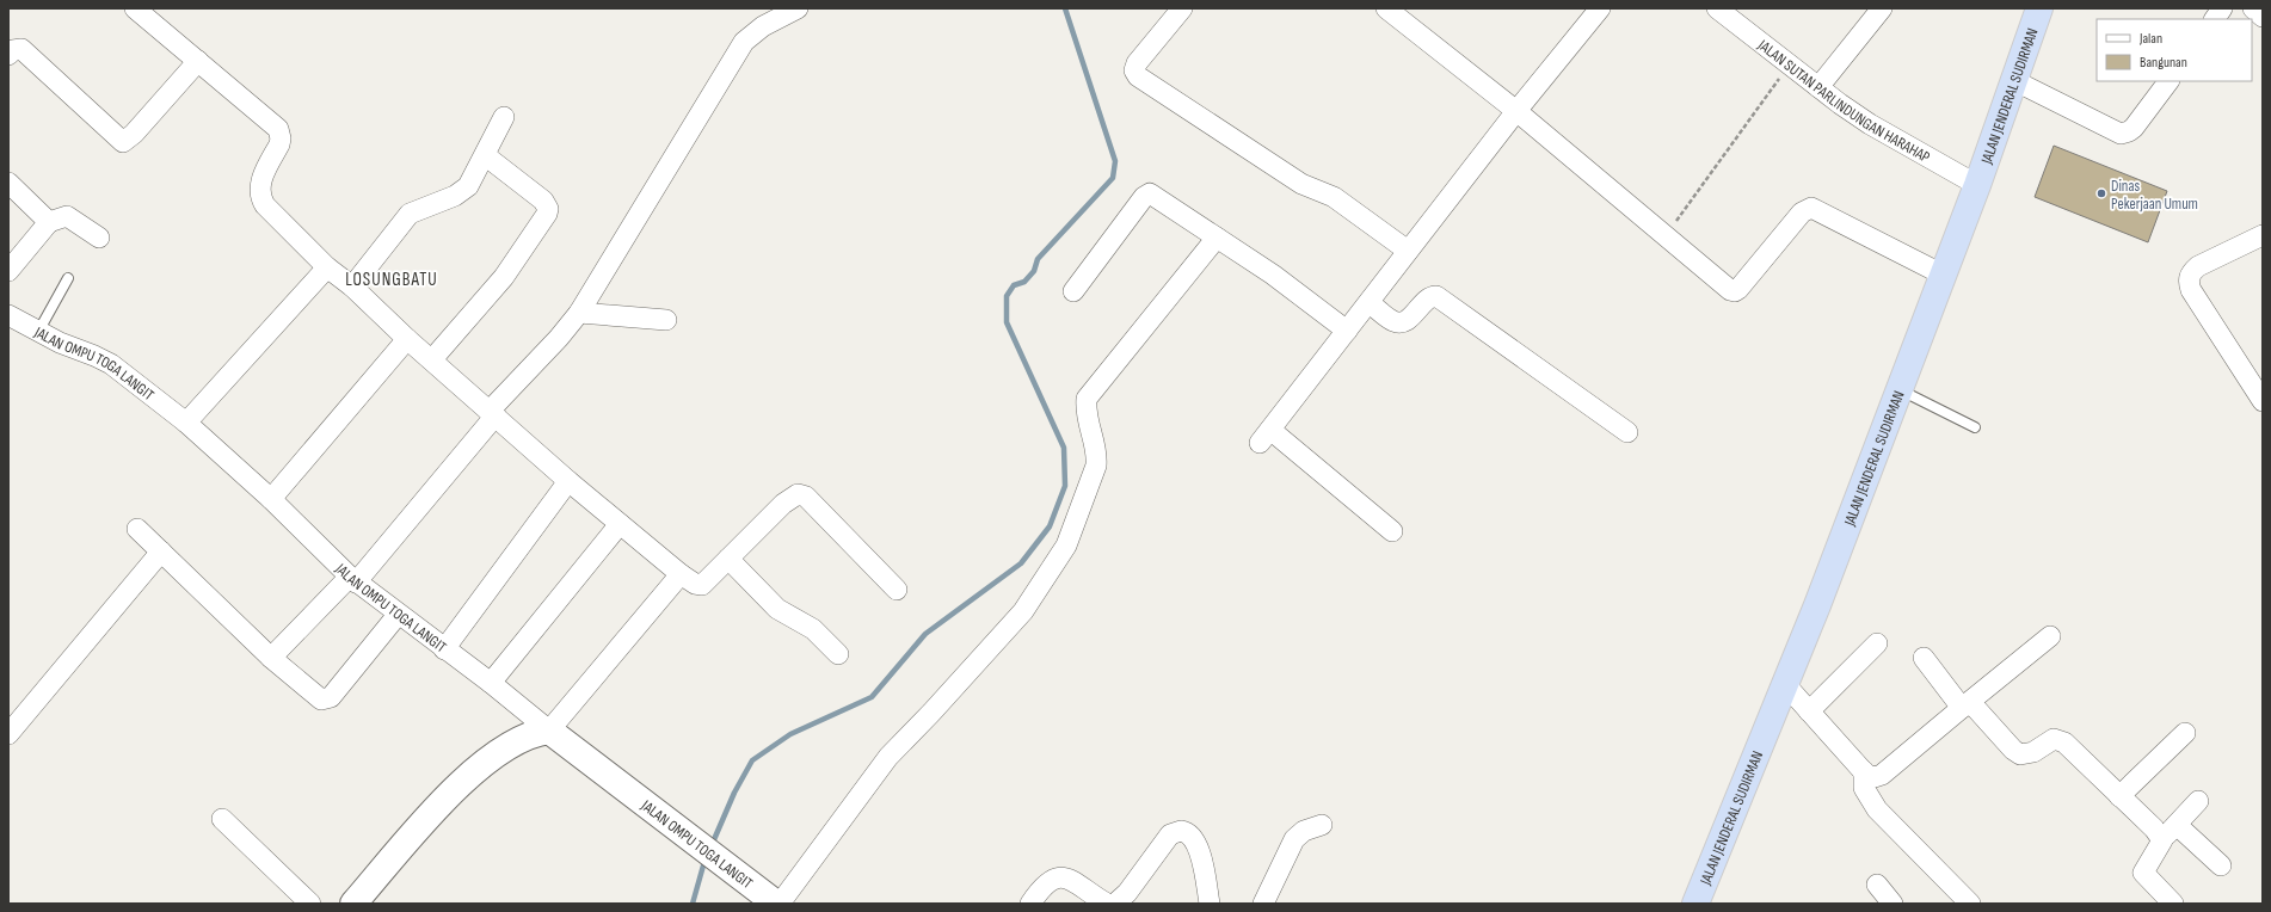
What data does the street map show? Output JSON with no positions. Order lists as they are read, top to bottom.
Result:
{
  "streets": {
    "highway": ["JALAN JENDERAL SUDIRMAN"],
    "main road": ["JALAN OMPU TOGA LANGIT"],
    "street": ["JALAN SUTAN PARLINDUNGAN HARAHAP"]
  },
  "crossings": [
    ["JALAN JENDERAL SUDIRMAN", "JALAN SUTAN PARLINDUNGAN HARAHAP"]
  ],
  "districts": ["LOSUNGBATU"],
  "places": ["Dinas Pekerjaan Umum"],
  "legend": ["Jalan", "Bangunan"]
}
